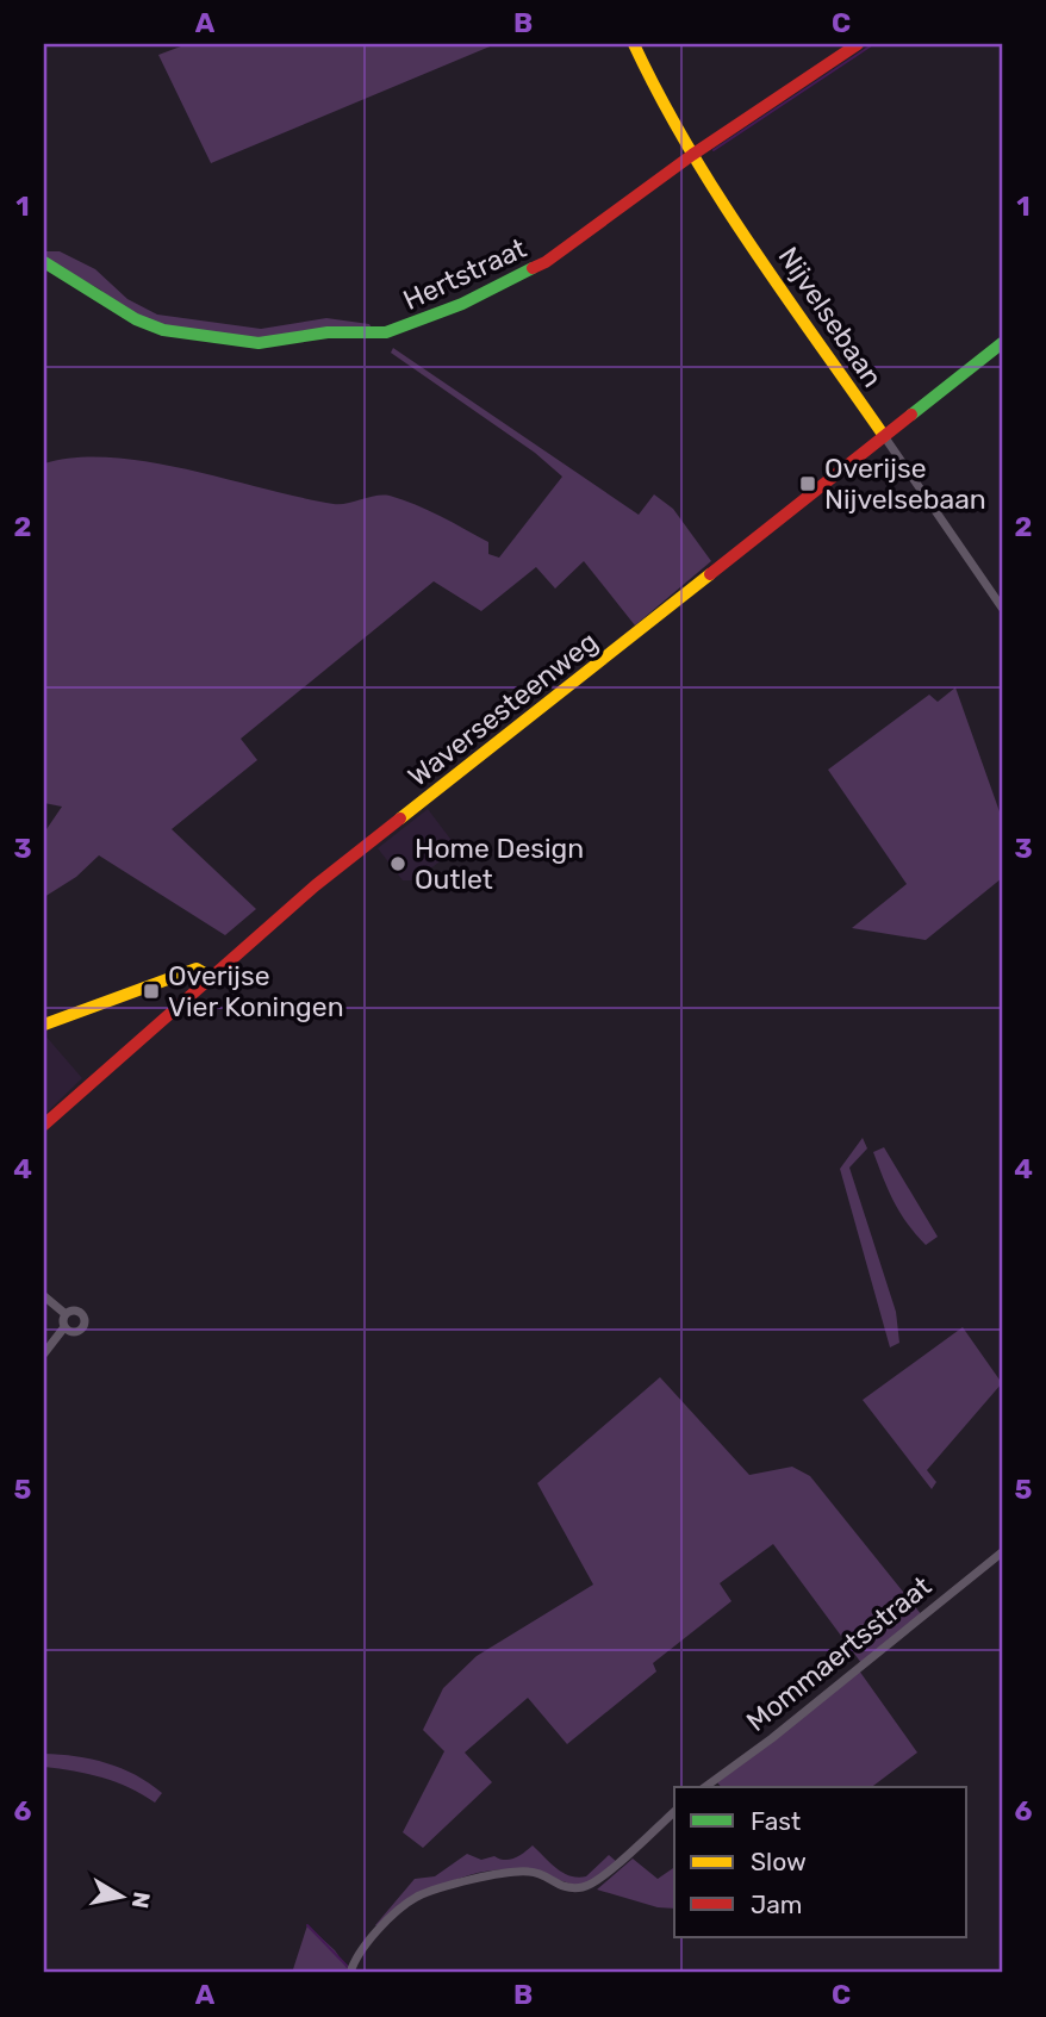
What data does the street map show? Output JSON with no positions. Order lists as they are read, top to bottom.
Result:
{
  "streets": {
    "main road": ["Hertstraat", "Nijvelsebaan", "Waversesteenweg"],
    "street": ["Mommaertsstraat"]
  },
  "crossings": [
    ["Hertstraat", "Nijvelsebaan"],
    ["Nijvelsebaan", "Waversesteenweg"]
  ],
  "places": {
    "transit": ["Overijse Nijvelsebaan", "Overijse Vier Koningen"],
    "other": ["Home Design Outlet"]
  },
  "legend": ["Fast", "Slow", "Jam"],
  "north": "right",
  "grid": {
    "columns": ["A", "B", "C"],
    "rows": [
      "1",
      "2",
      "3",
      "4",
      "5",
      "6"
    ]
  }
}
